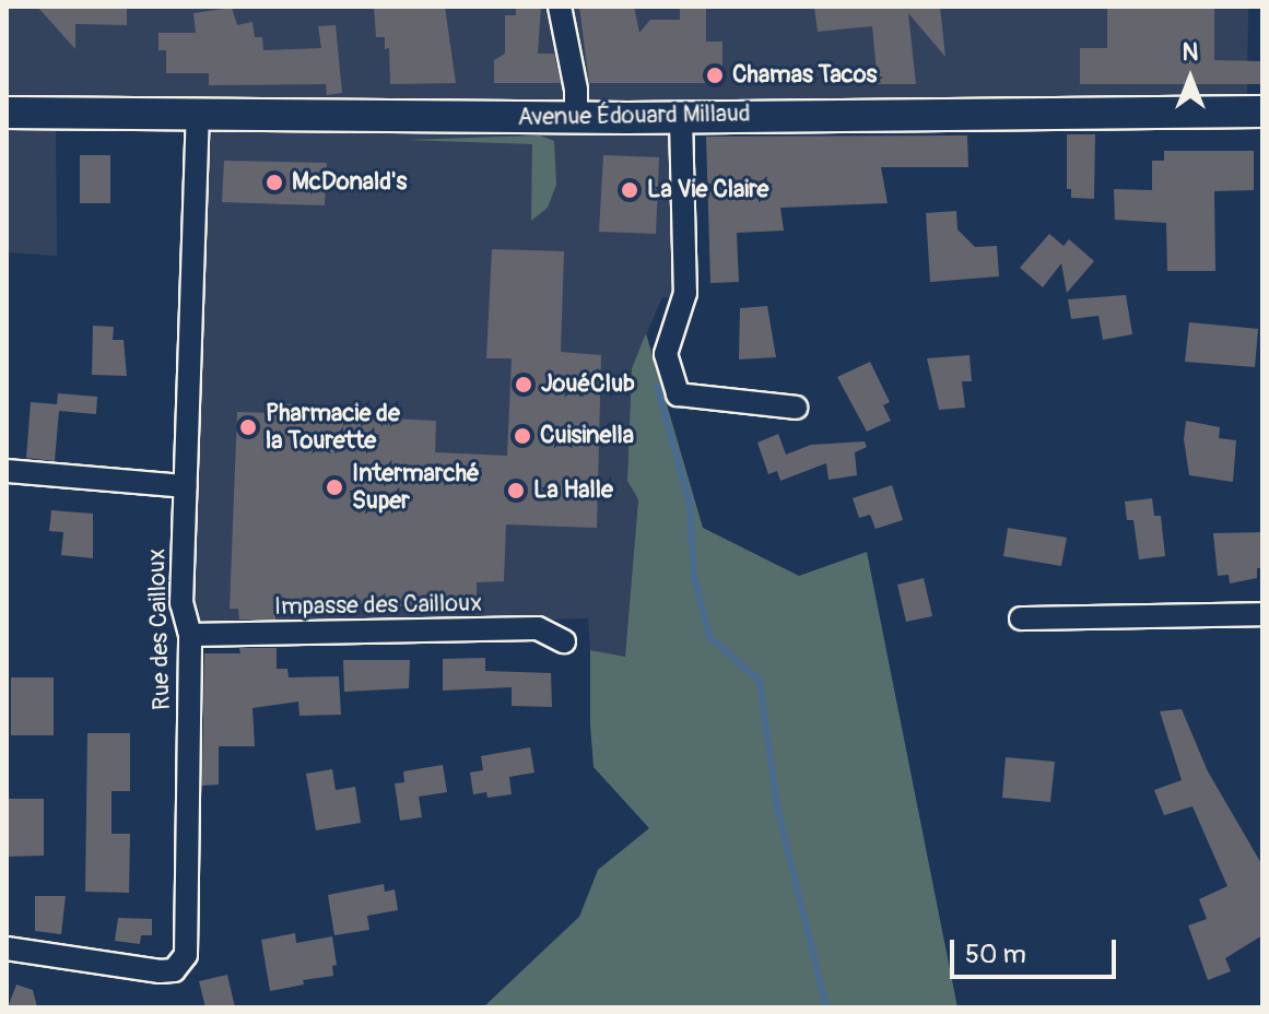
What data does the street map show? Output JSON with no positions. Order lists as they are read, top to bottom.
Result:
{
  "streets": {
    "main road": ["Avenue Édouard Millaud"],
    "street": ["Impasse des Cailloux", "Rue des Cailloux"]
  },
  "crossings": [
    ["Avenue Édouard Millaud", "Rue des Cailloux"],
    ["Impasse des Cailloux", "Rue des Cailloux"]
  ],
  "places": [
    "Chamas Tacos",
    "McDonald's",
    "La Vie Claire",
    "JouéClub",
    "Pharmacie de la Tourette",
    "Cuisinella",
    "Intermarché Super",
    "La Halle"
  ],
  "scale_bar": "50 m",
  "north": "top"
}
